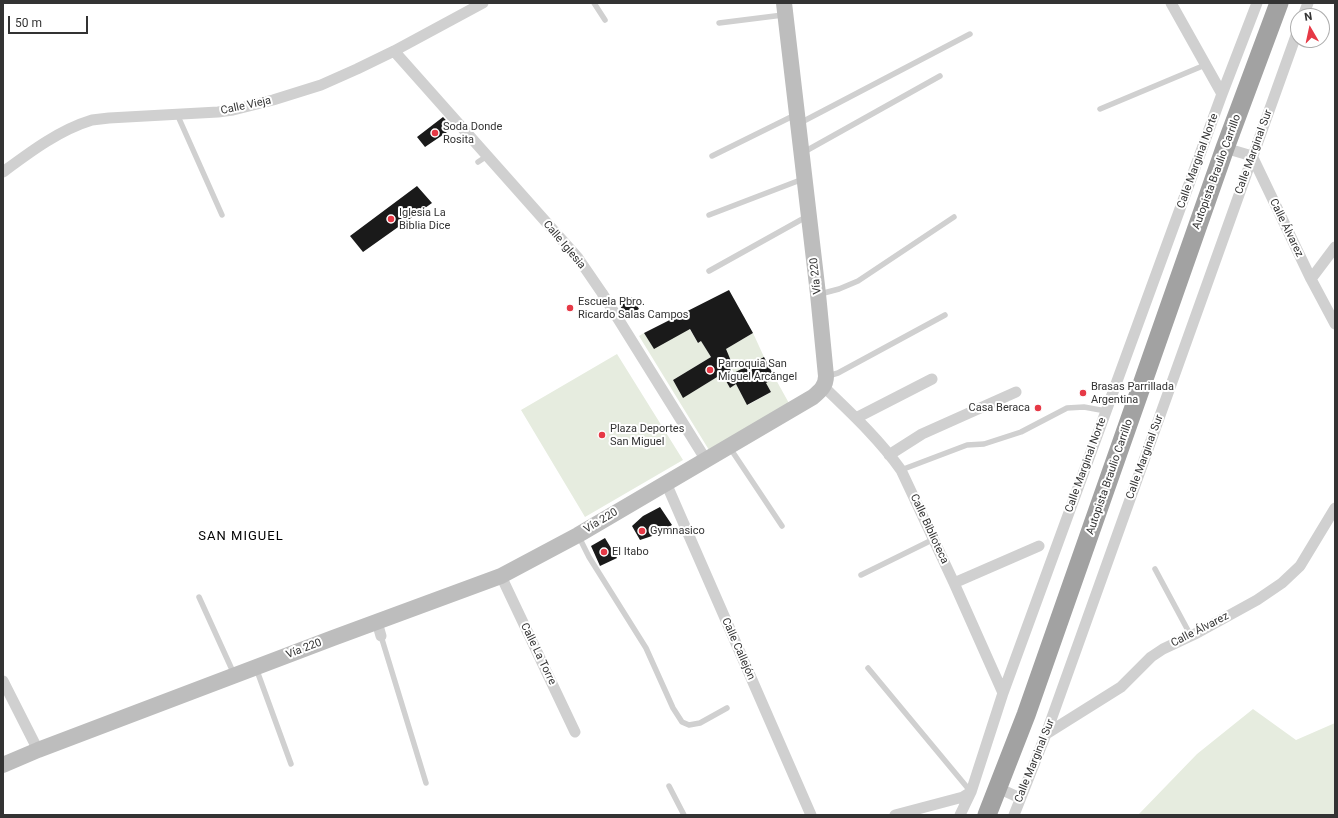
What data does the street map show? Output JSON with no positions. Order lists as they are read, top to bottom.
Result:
{
  "streets": {
    "highway": ["Autopista Braulio Carrillo"],
    "main road": ["Vía 220"],
    "street": [
      "Calle Vieja",
      "Calle Marginal Sur",
      "Calle Marginal Norte",
      "Calle Álvarez",
      "Calle Iglesia",
      "Calle Biblioteca",
      "Calle Callejón",
      "Calle La Torre"
    ]
  },
  "crossings": [
    ["Calle Vieja", "Calle Iglesia"],
    ["Calle Marginal Sur", "Calle Álvarez"],
    ["Calle Marginal Norte", "Calle Biblioteca"],
    ["Calle Iglesia", "Vía 220"],
    ["Vía 220", "Calle Biblioteca"],
    ["Vía 220", "Calle Callejón"],
    ["Vía 220", "Calle La Torre"]
  ],
  "districts": ["SAN MIGUEL"],
  "places": [
    "Soda Donde Rosita",
    "Iglesia La Biblia Dice",
    "Escuela Pbro. Ricardo Salas Campos",
    "Parroquia San Miguel Arcángel",
    "Brasas Parrillada Argentina",
    "Casa Beraca",
    "Plaza Deportes San Miguel",
    "Gymnasico",
    "El Itabo"
  ],
  "scale_bar": "50 m",
  "north": "top"
}
